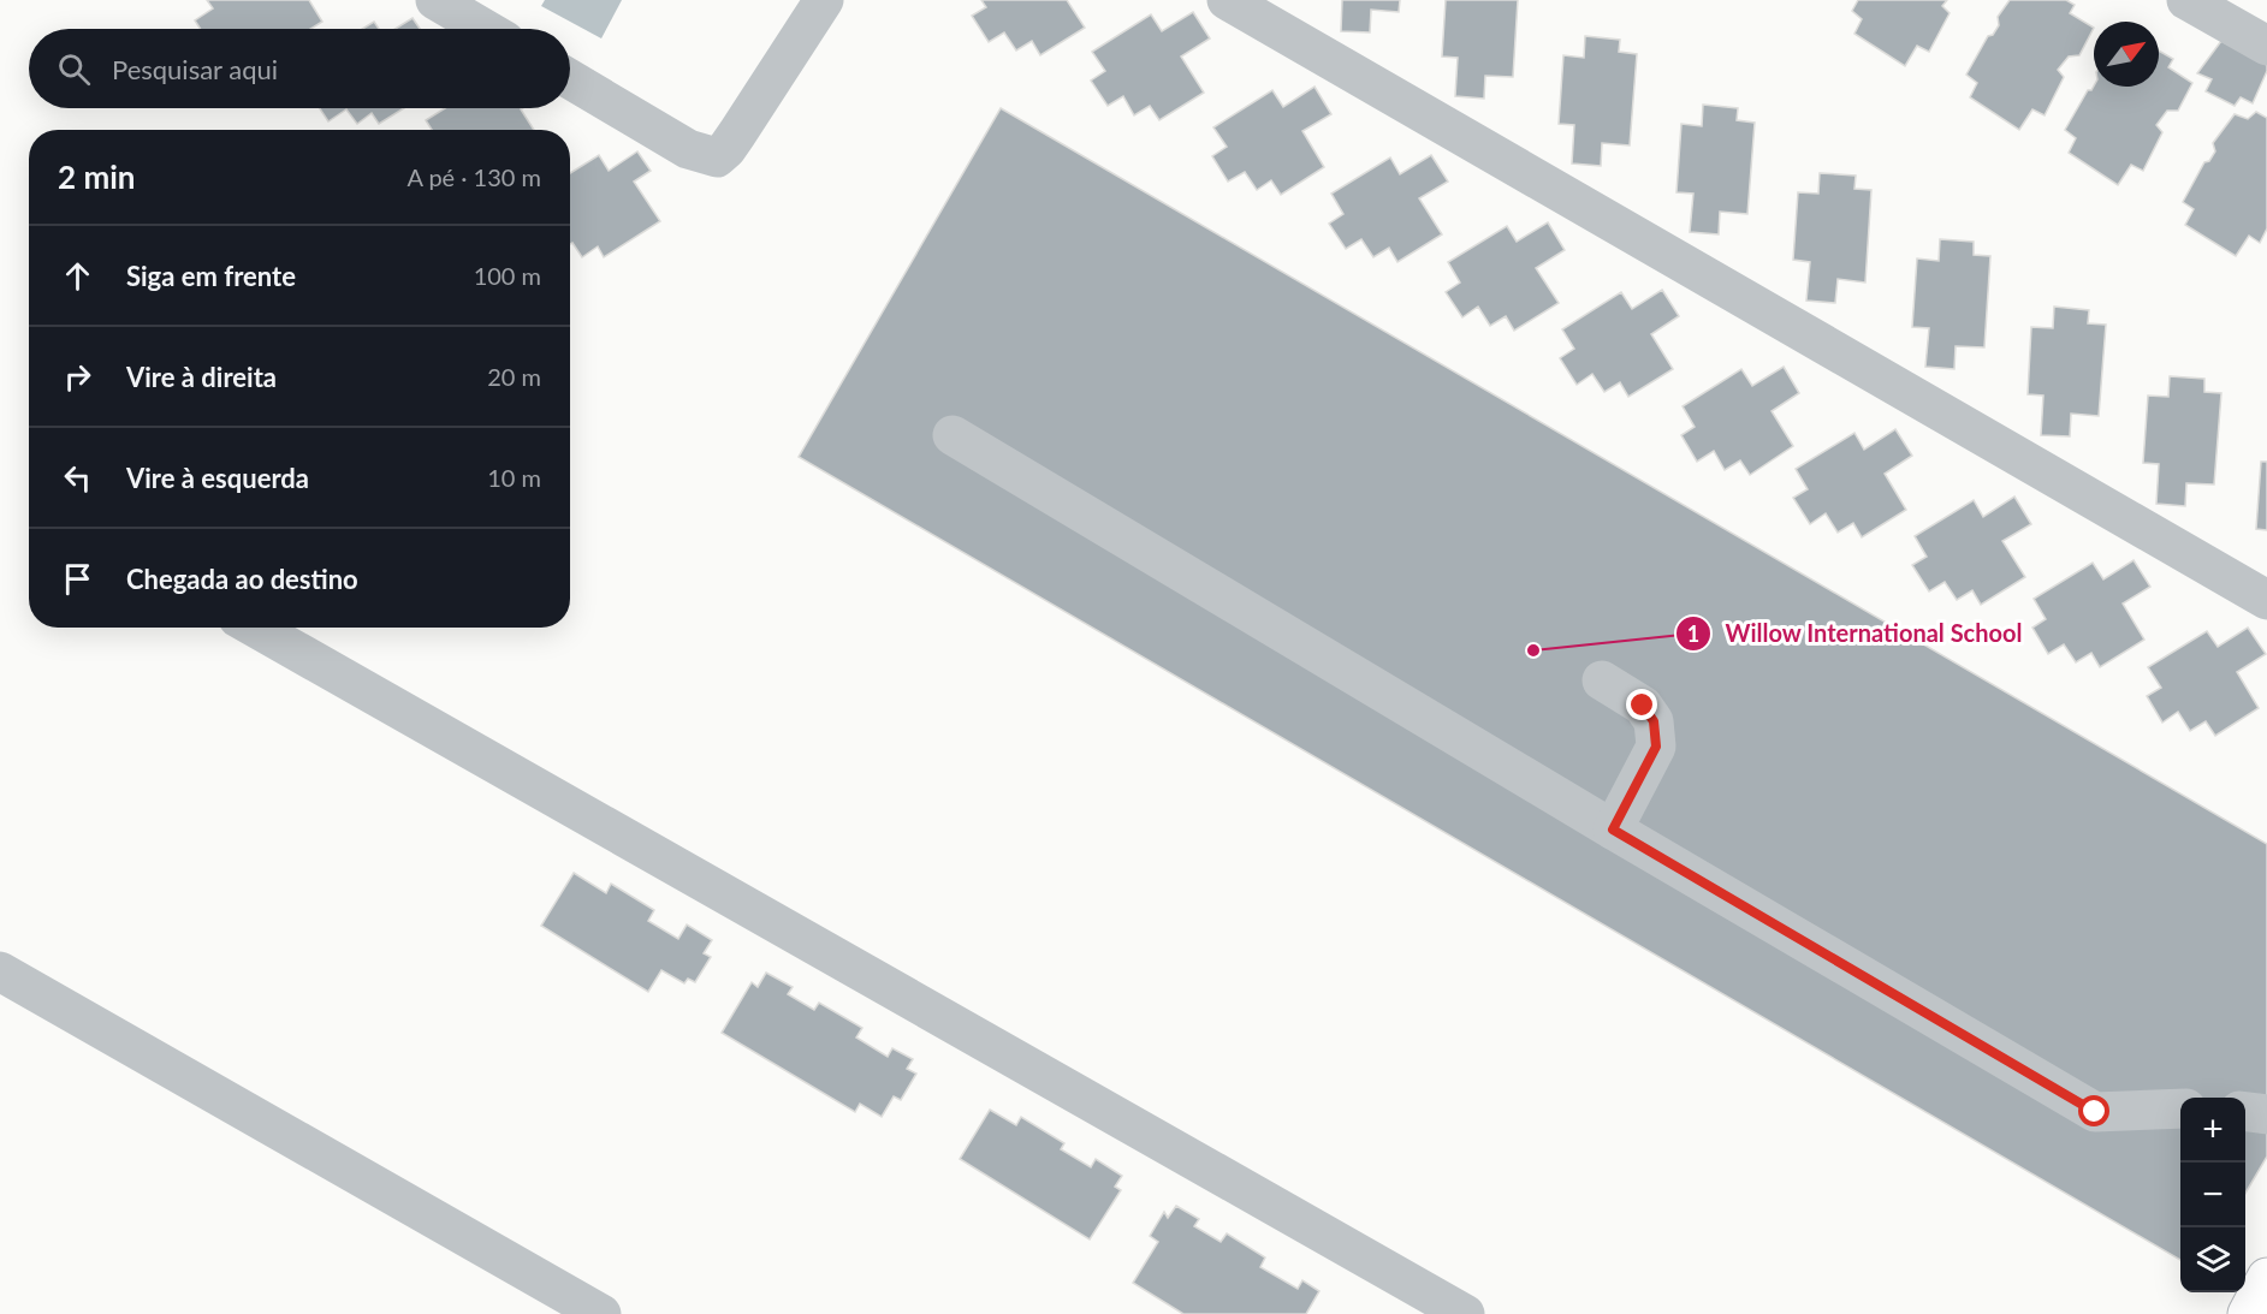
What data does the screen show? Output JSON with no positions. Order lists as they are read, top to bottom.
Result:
{
  "places": ["Willow International School"],
  "north": "top right",
  "page": {
    "search": "Pesquisar aqui",
    "heading": ["2 min", "A pé · 130 m"],
    "list": [
      ["Siga em frente", "100 m"],
      ["Vire à direita", "20 m"],
      ["Vire à esquerda", "10 m"],
      "Chegada ao destino"
    ],
    "map_buttons": ["+", "−"]
  }
}
